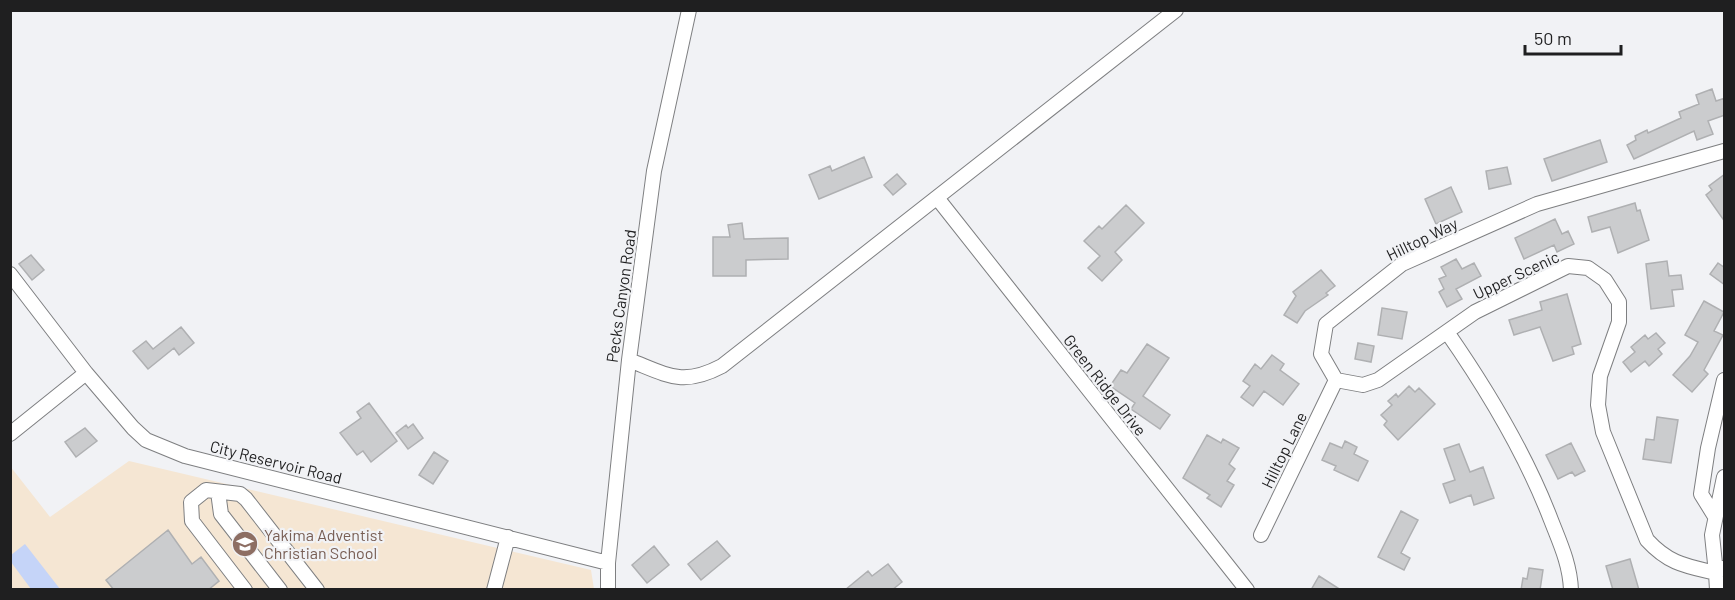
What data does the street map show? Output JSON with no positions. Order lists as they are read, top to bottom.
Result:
{
  "streets": {
    "street": [
      "Hilltop Way",
      "Upper Scenic",
      "Pecks Canyon Road",
      "Green Ridge Drive",
      "Hilltop Lane",
      "City Reservoir Road"
    ]
  },
  "crossings": [
    ["Hilltop Way", "Hilltop Lane"],
    ["Pecks Canyon Road", "City Reservoir Road"]
  ],
  "places": {
    "school or university": ["Yakima Adventist Christian School"]
  },
  "scale_bar": "50 m"
}
